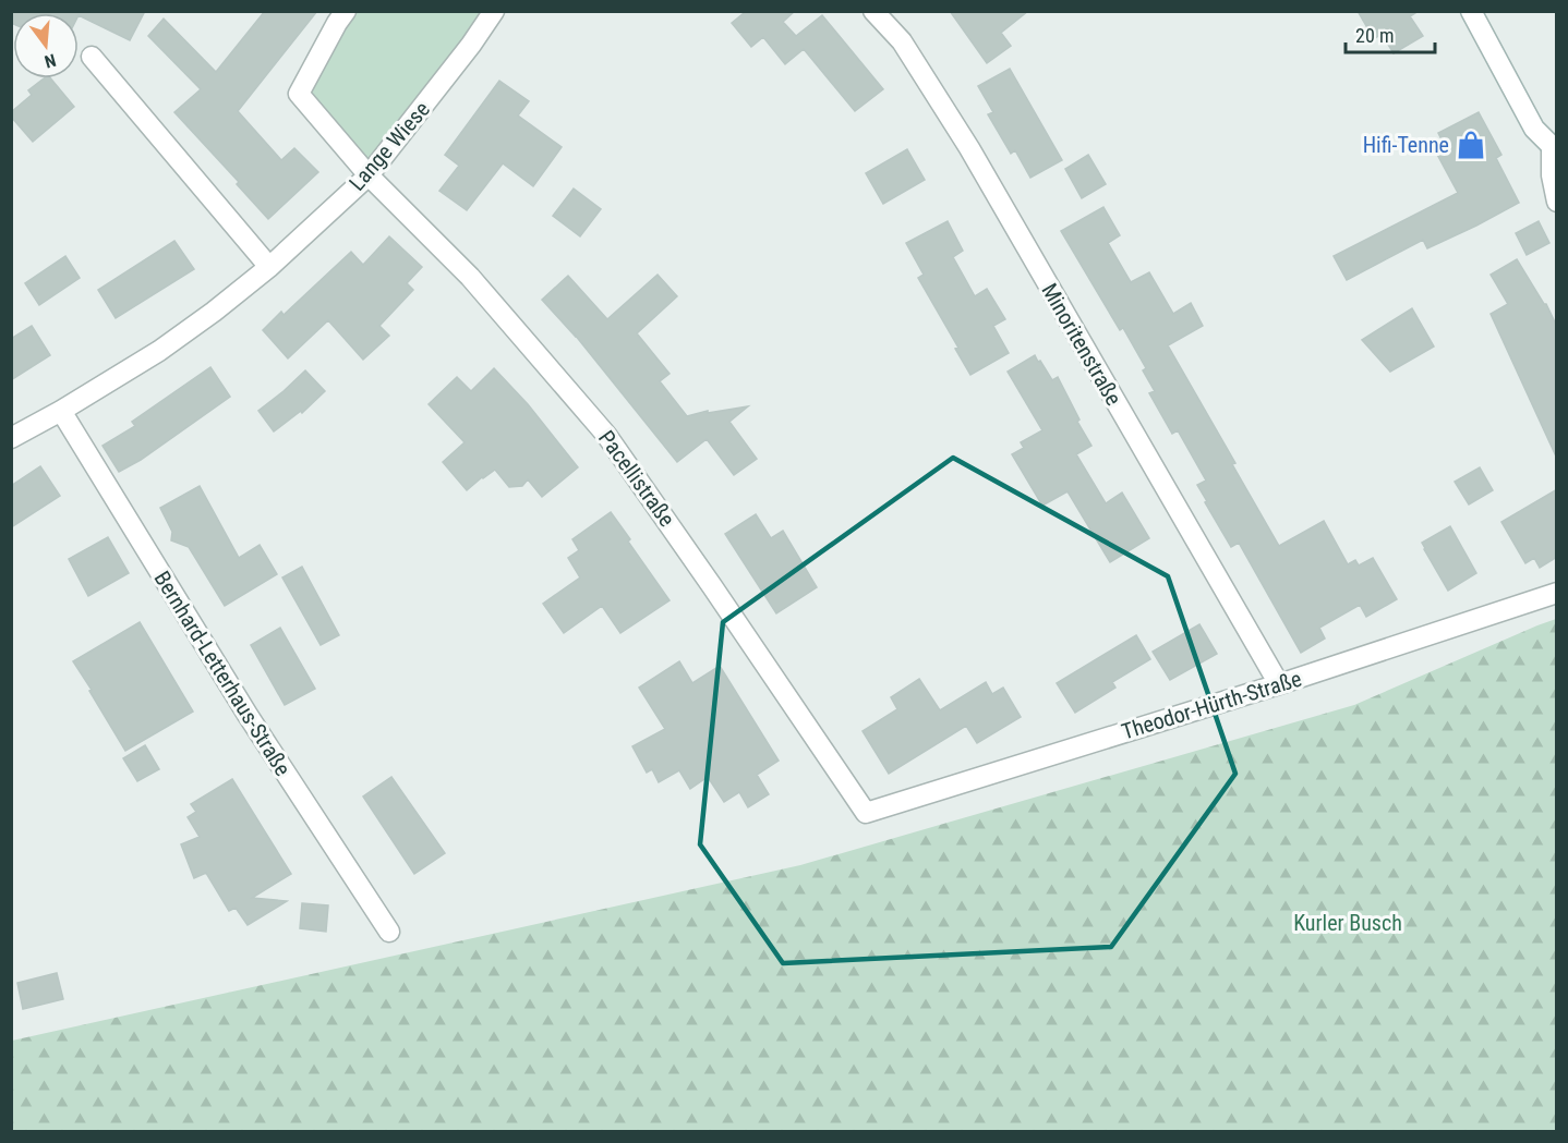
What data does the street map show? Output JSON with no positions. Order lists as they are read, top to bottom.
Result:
{
  "streets": {
    "street": [
      "Lange Wiese",
      "Minoritenstraße",
      "Pacellistraße",
      "Bernhard-Letterhaus-Straße",
      "Theodor-Hürth-Straße"
    ]
  },
  "crossings": [
    ["Lange Wiese", "Pacellistraße"],
    ["Lange Wiese", "Bernhard-Letterhaus-Straße"],
    ["Minoritenstraße", "Theodor-Hürth-Straße"],
    ["Pacellistraße", "Theodor-Hürth-Straße"]
  ],
  "parks": ["Kurler Busch"],
  "places": {
    "shop": ["Hifi-Tenne"]
  },
  "scale_bar": "20 m",
  "north": "bottom"
}
